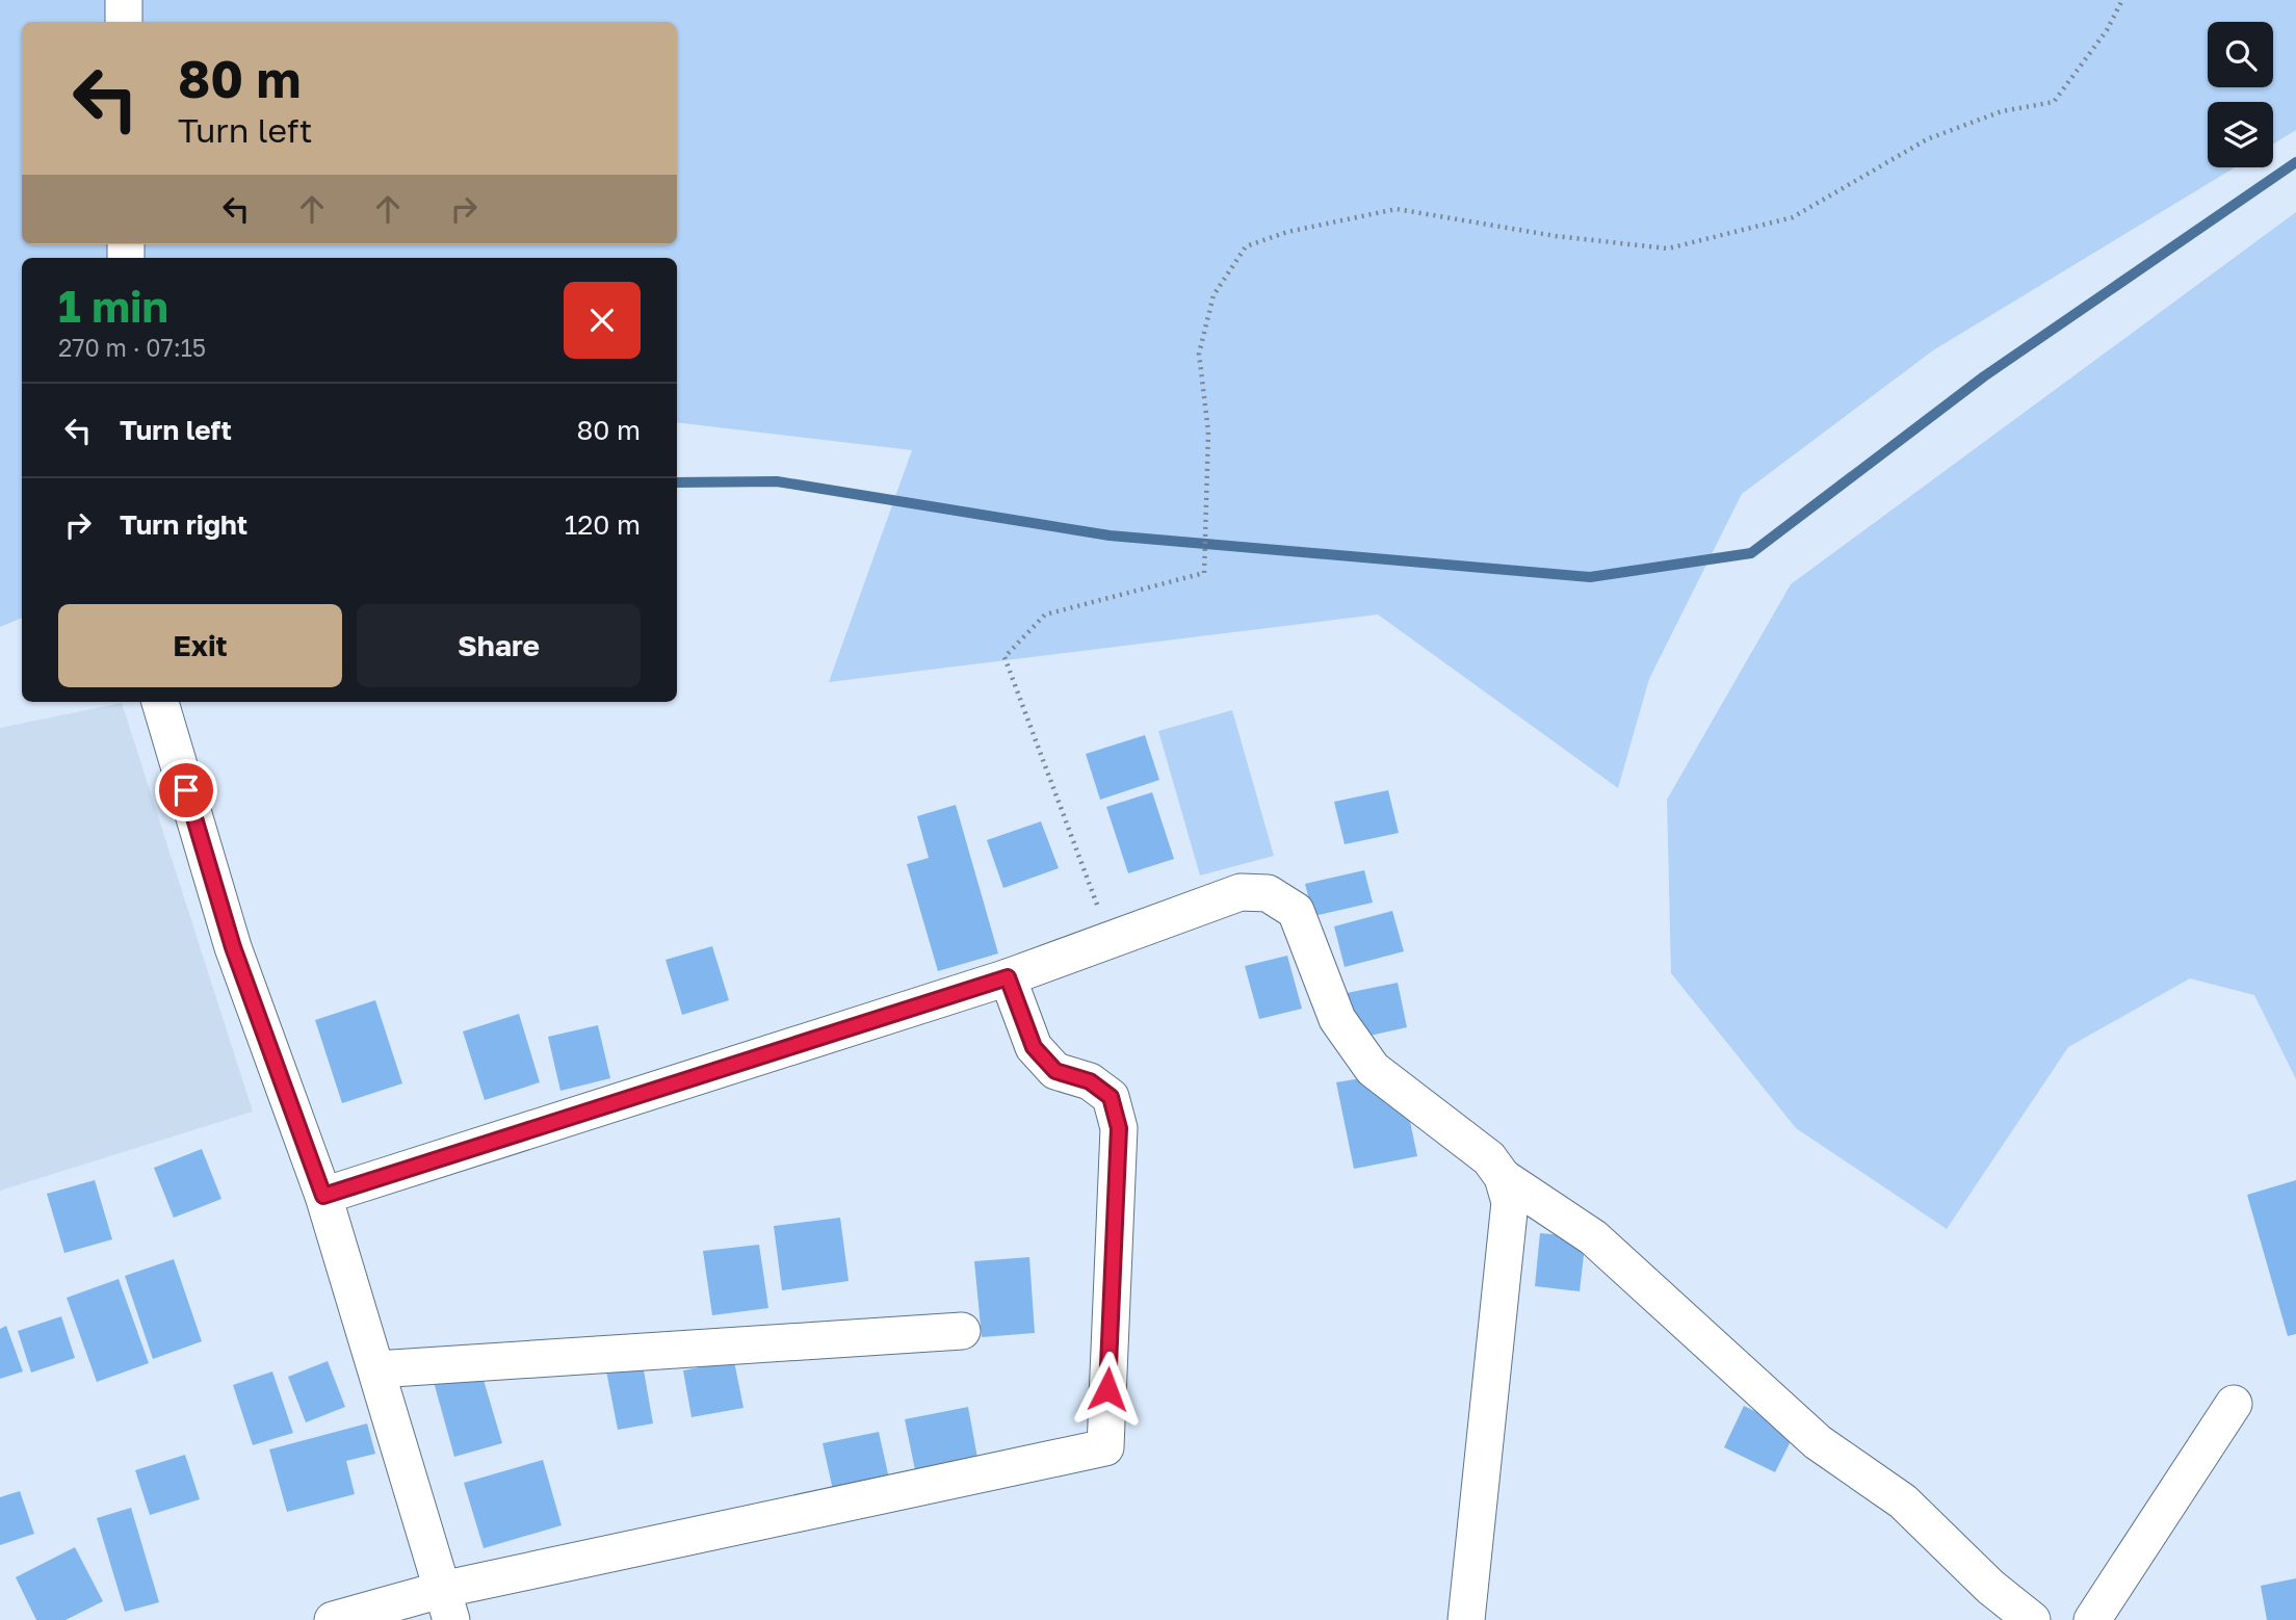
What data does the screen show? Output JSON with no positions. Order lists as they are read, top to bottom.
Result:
{
  "page": {
    "turn": ["80 m", "Turn left"],
    "heading": ["1 min", "270 m · 07:15"],
    "list": [
      {
        "name": "Turn left",
        "value": "80 m"
      },
      {
        "name": "Turn right",
        "value": "120 m"
      }
    ],
    "buttons": ["Exit", "Share"]
  }
}
